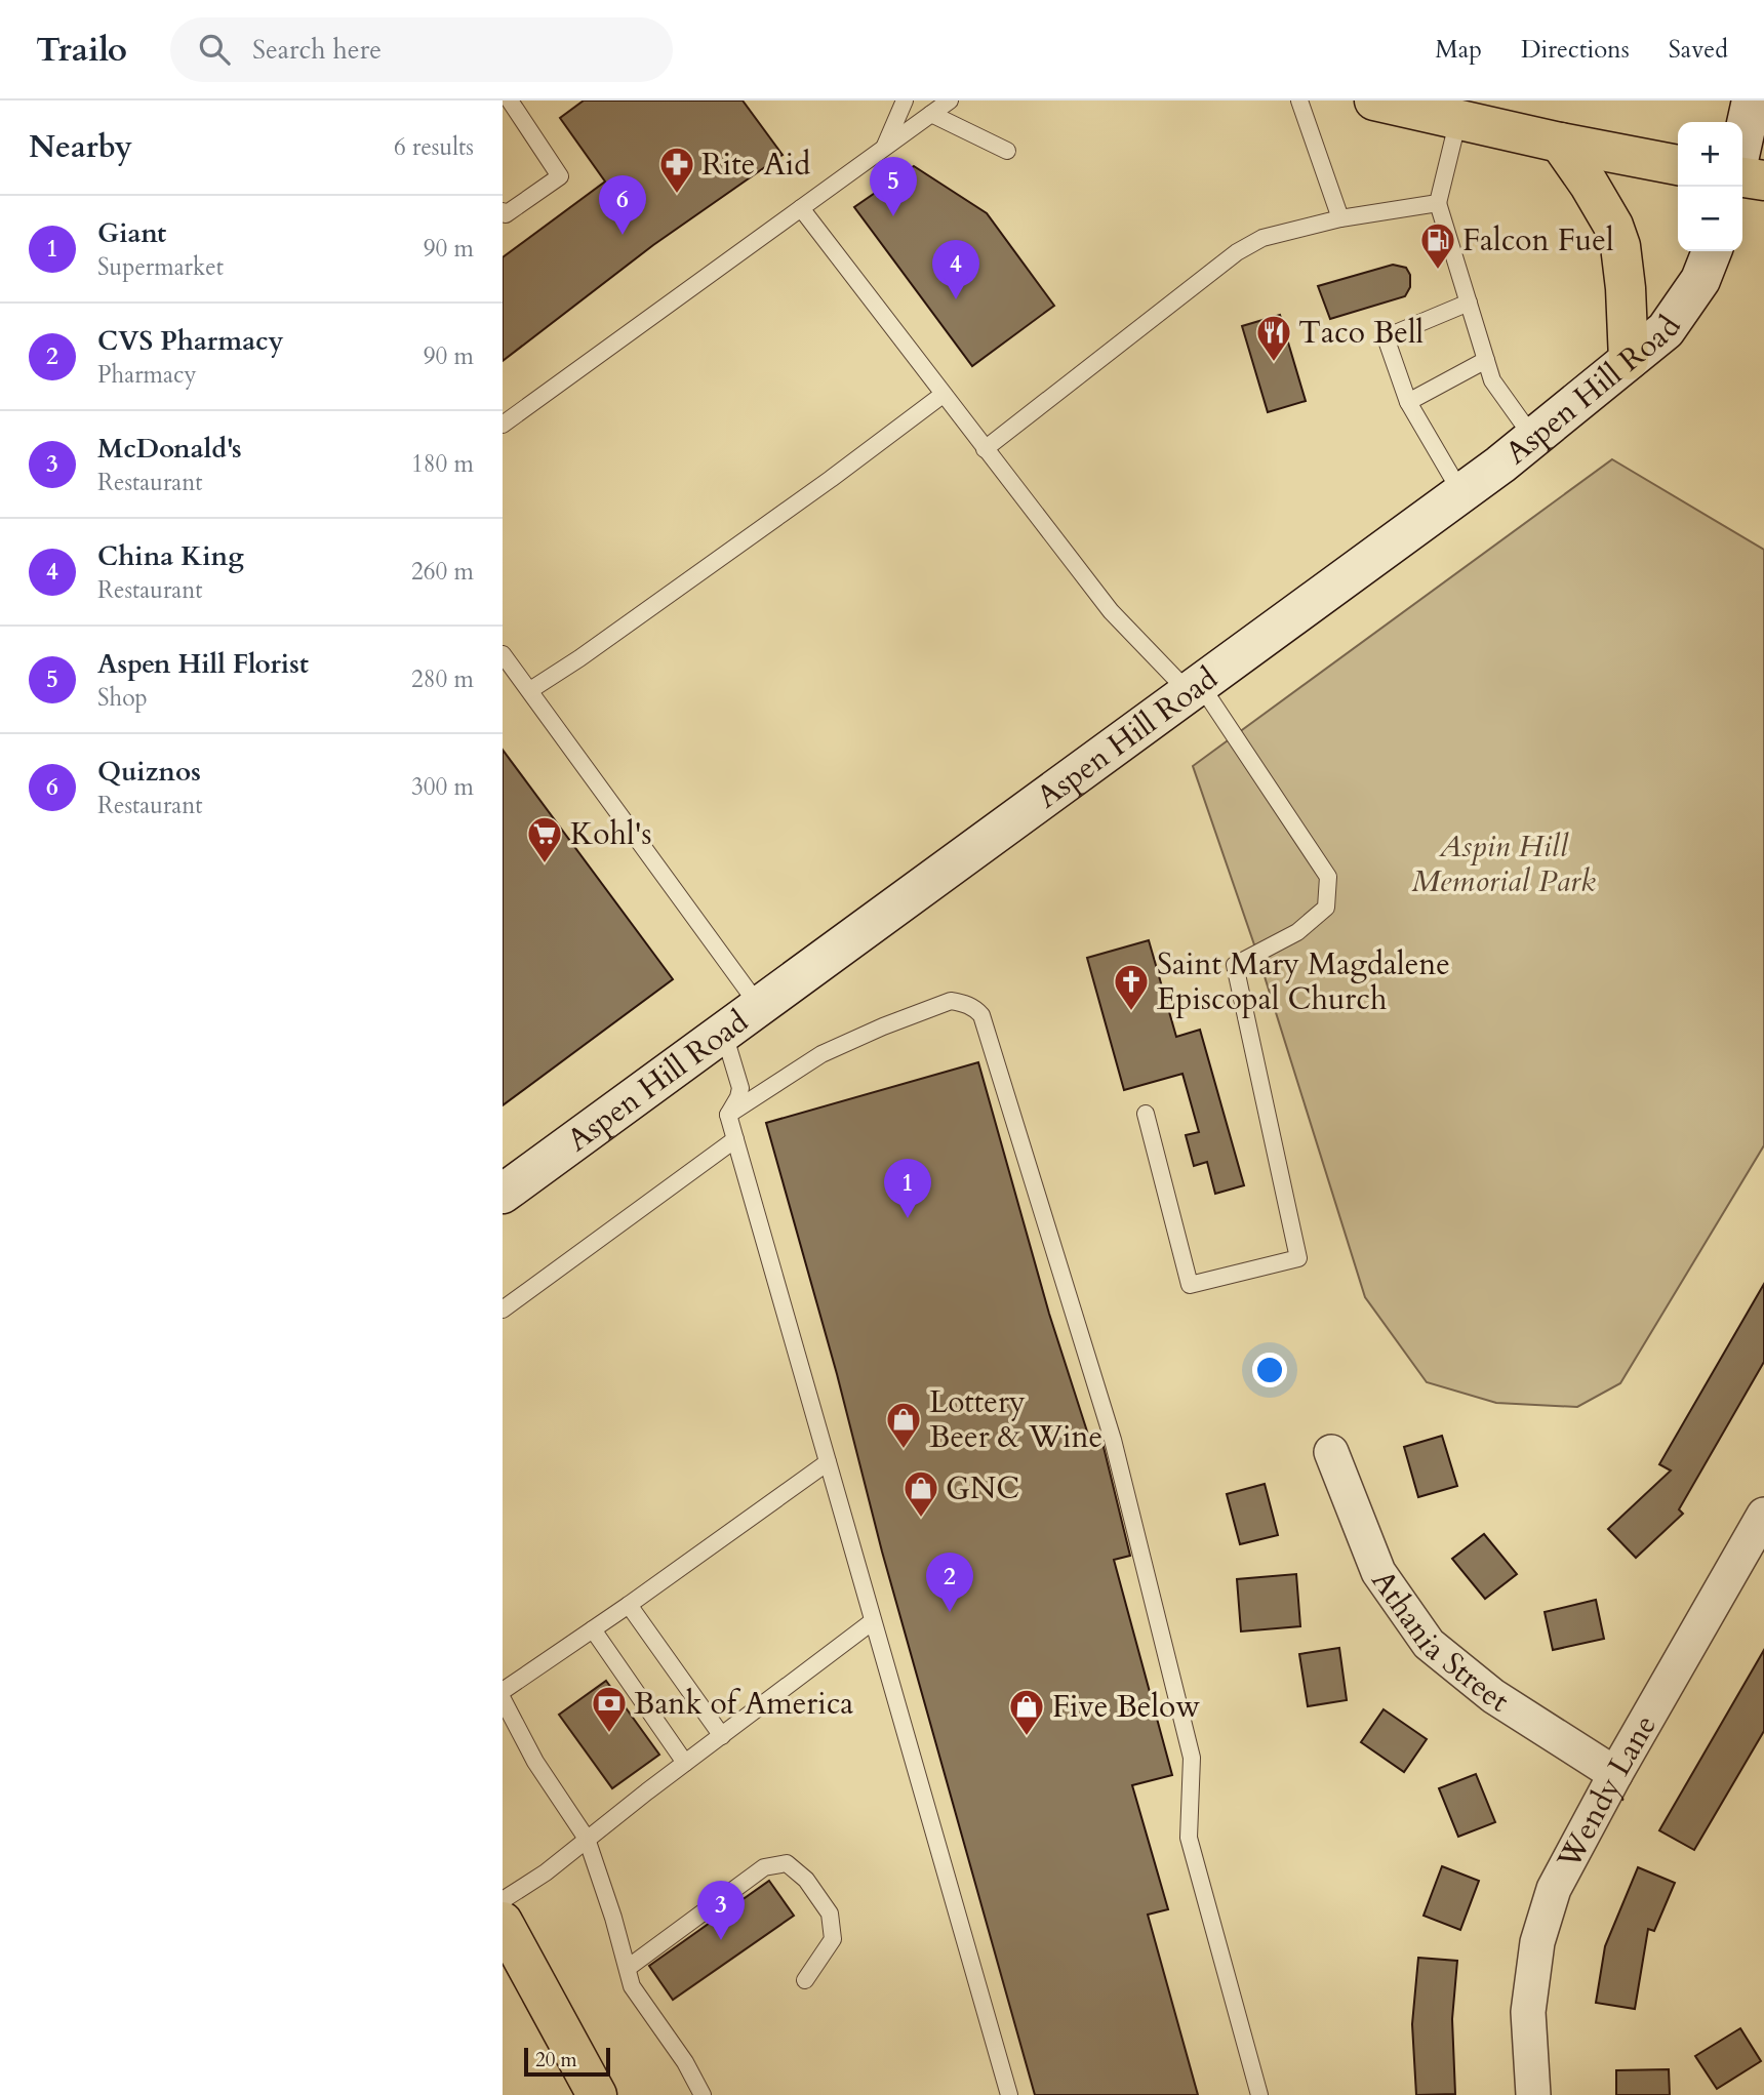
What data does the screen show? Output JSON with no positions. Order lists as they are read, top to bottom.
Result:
{
  "streets": {
    "street": ["Aspen Hill Road", "Athania Street", "Wendy Lane"]
  },
  "crossings": [
    ["Athania Street", "Wendy Lane"]
  ],
  "parks": ["Aspin Hill Memorial Park"],
  "places": {
    "pharmacy": ["Rite Aid"],
    "fuel station": ["Falcon Fuel"],
    "restaurant": ["Taco Bell"],
    "supermarket": ["Kohl's"],
    "church": ["Saint Mary Magdalene Episcopal Church"],
    "shop": ["Lottery Beer & Wine", "GNC", "Five Below"],
    "bank": ["Bank of America"]
  },
  "scale_bar": "20 m",
  "page": {
    "header": "Trailo",
    "search": "Search here",
    "nav": ["Map", "Directions", "Saved"],
    "heading": ["Nearby", "6 results"],
    "map_buttons": ["+", "−"],
    "pins": [
      "5",
      "6",
      "4",
      "1",
      "2",
      "3"
    ],
    "list": [
      {
        "mark": "1",
        "name": "Giant",
        "note": "Supermarket",
        "value": "90 m"
      },
      {
        "mark": "2",
        "name": "CVS Pharmacy",
        "note": "Pharmacy",
        "value": "90 m"
      },
      {
        "mark": "3",
        "name": "McDonald's",
        "note": "Restaurant",
        "value": "180 m"
      },
      {
        "mark": "4",
        "name": "China King",
        "note": "Restaurant",
        "value": "260 m"
      },
      {
        "mark": "5",
        "name": "Aspen Hill Florist",
        "note": "Shop",
        "value": "280 m"
      },
      {
        "mark": "6",
        "name": "Quiznos",
        "note": "Restaurant",
        "value": "300 m"
      }
    ],
    "scale": "20 m"
  }
}
